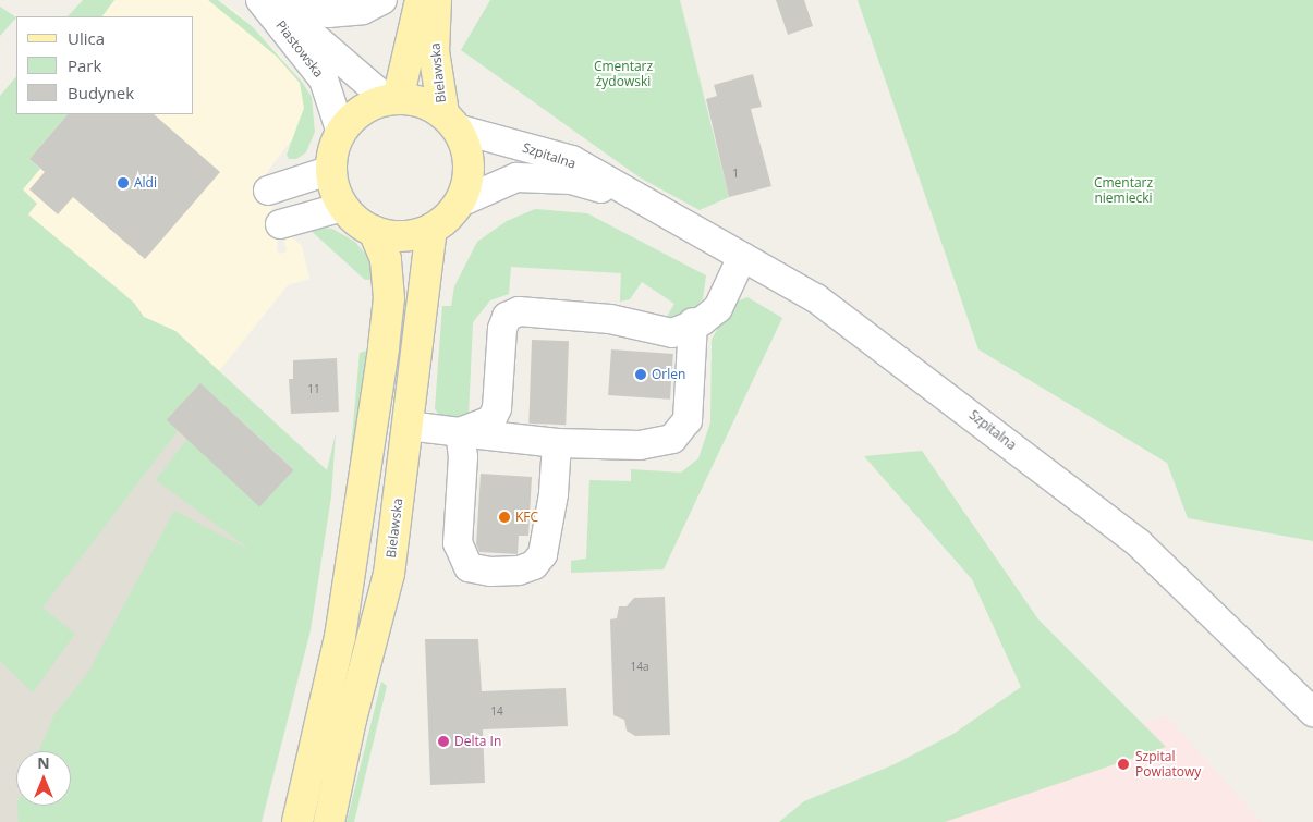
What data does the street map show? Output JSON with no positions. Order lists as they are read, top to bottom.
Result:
{
  "streets": {
    "main road": ["Bielawska"],
    "street": ["Piastowska", "Szpitalna"]
  },
  "crossings": [
    ["Piastowska", "Bielawska"],
    ["Piastowska", "Szpitalna"],
    ["Bielawska", "Szpitalna"]
  ],
  "parks": ["Cmentarz żydowski", "Cmentarz niemiecki"],
  "places": [
    "Aldi",
    "Orlen",
    "KFC",
    "Delta In",
    "Szpital Powiatowy"
  ],
  "house_numbers": [
    "1",
    "11",
    "14a",
    "14"
  ],
  "legend": ["Ulica", "Park", "Budynek"],
  "north": "top"
}
